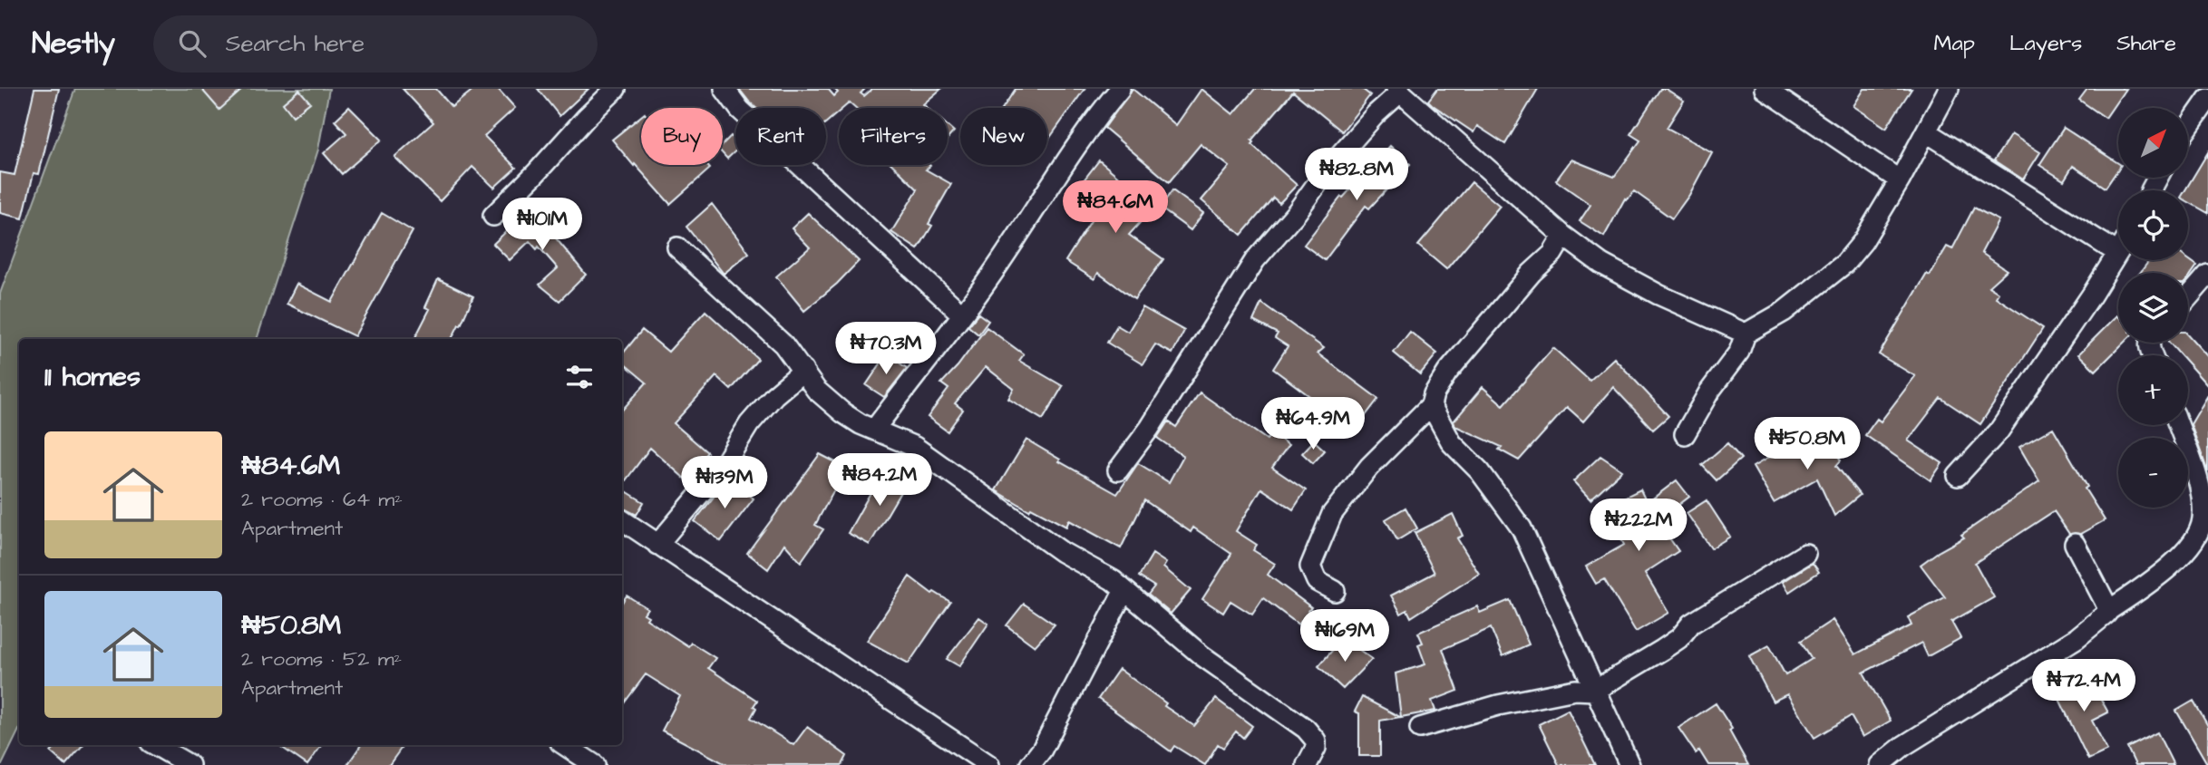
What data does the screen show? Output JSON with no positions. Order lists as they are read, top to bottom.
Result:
{
  "north": "top right",
  "page": {
    "header": "Nestly",
    "search": "Search here",
    "nav": ["Map", "Layers", "Share"],
    "map_buttons": ["+", "−"],
    "chip": [
      "Buy",
      "Rent",
      "Filters",
      "New"
    ],
    "price": [
      "₦82.8M",
      "₦84.6M",
      "₦101M",
      "₦70.3M",
      "₦64.9M",
      "₦50.8M",
      "₦84.2M",
      "₦139M",
      "₦222M",
      "₦169M",
      "₦72.4M"
    ],
    "heading": "11 homes",
    "list": [
      {
        "name": "₦84.6M",
        "note": "2 rooms · 64 m² · Apartment"
      },
      {
        "name": "₦50.8M",
        "note": "2 rooms · 52 m² · Apartment"
      }
    ]
  }
}
